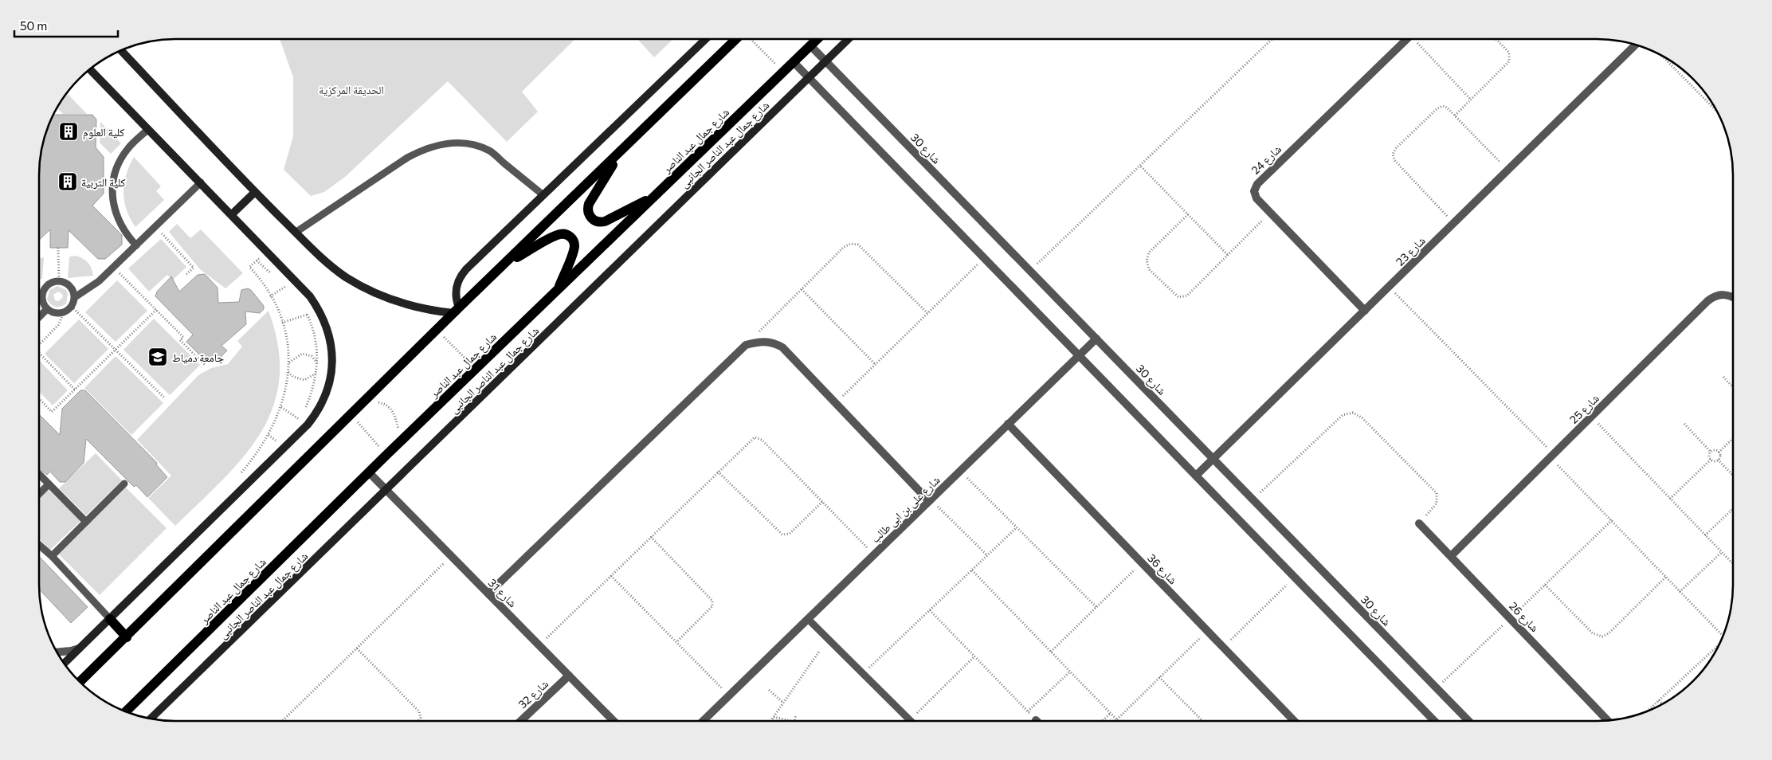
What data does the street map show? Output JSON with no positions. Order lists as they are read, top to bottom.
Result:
{
  "streets": {
    "main road": ["شارع جمال عبد الناصر", "شارع جمال عبد الناصر الجانبى"],
    "street": [
      "شارع 30",
      "شارع 24",
      "شارع 23",
      "شارع 25",
      "شارع على بن ابى طالب",
      "شارع 36",
      "شارع 31",
      "شارع 26",
      "شارع 32"
    ]
  },
  "crossings": [
    ["شارع جمال عبد الناصر", "شارع 30"],
    ["شارع جمال عبد الناصر", "شارع 31"],
    ["شارع جمال عبد الناصر الجانبى", "شارع 30"],
    ["شارع جمال عبد الناصر الجانبى", "شارع 31"],
    ["شارع 30", "شارع 23"],
    ["شارع 30", "شارع على بن ابى طالب"],
    ["شارع 24", "شارع 23"],
    ["شارع 25", "شارع 26"],
    ["شارع على بن ابى طالب", "شارع 36"],
    ["شارع 31", "شارع 32"]
  ],
  "parks": ["الحديقة المركزية"],
  "places": {
    "building": ["كلية العلوم", "كلية التربية"],
    "school or university": ["جامعة دمياط"]
  },
  "scale_bar": "50 m"
}
